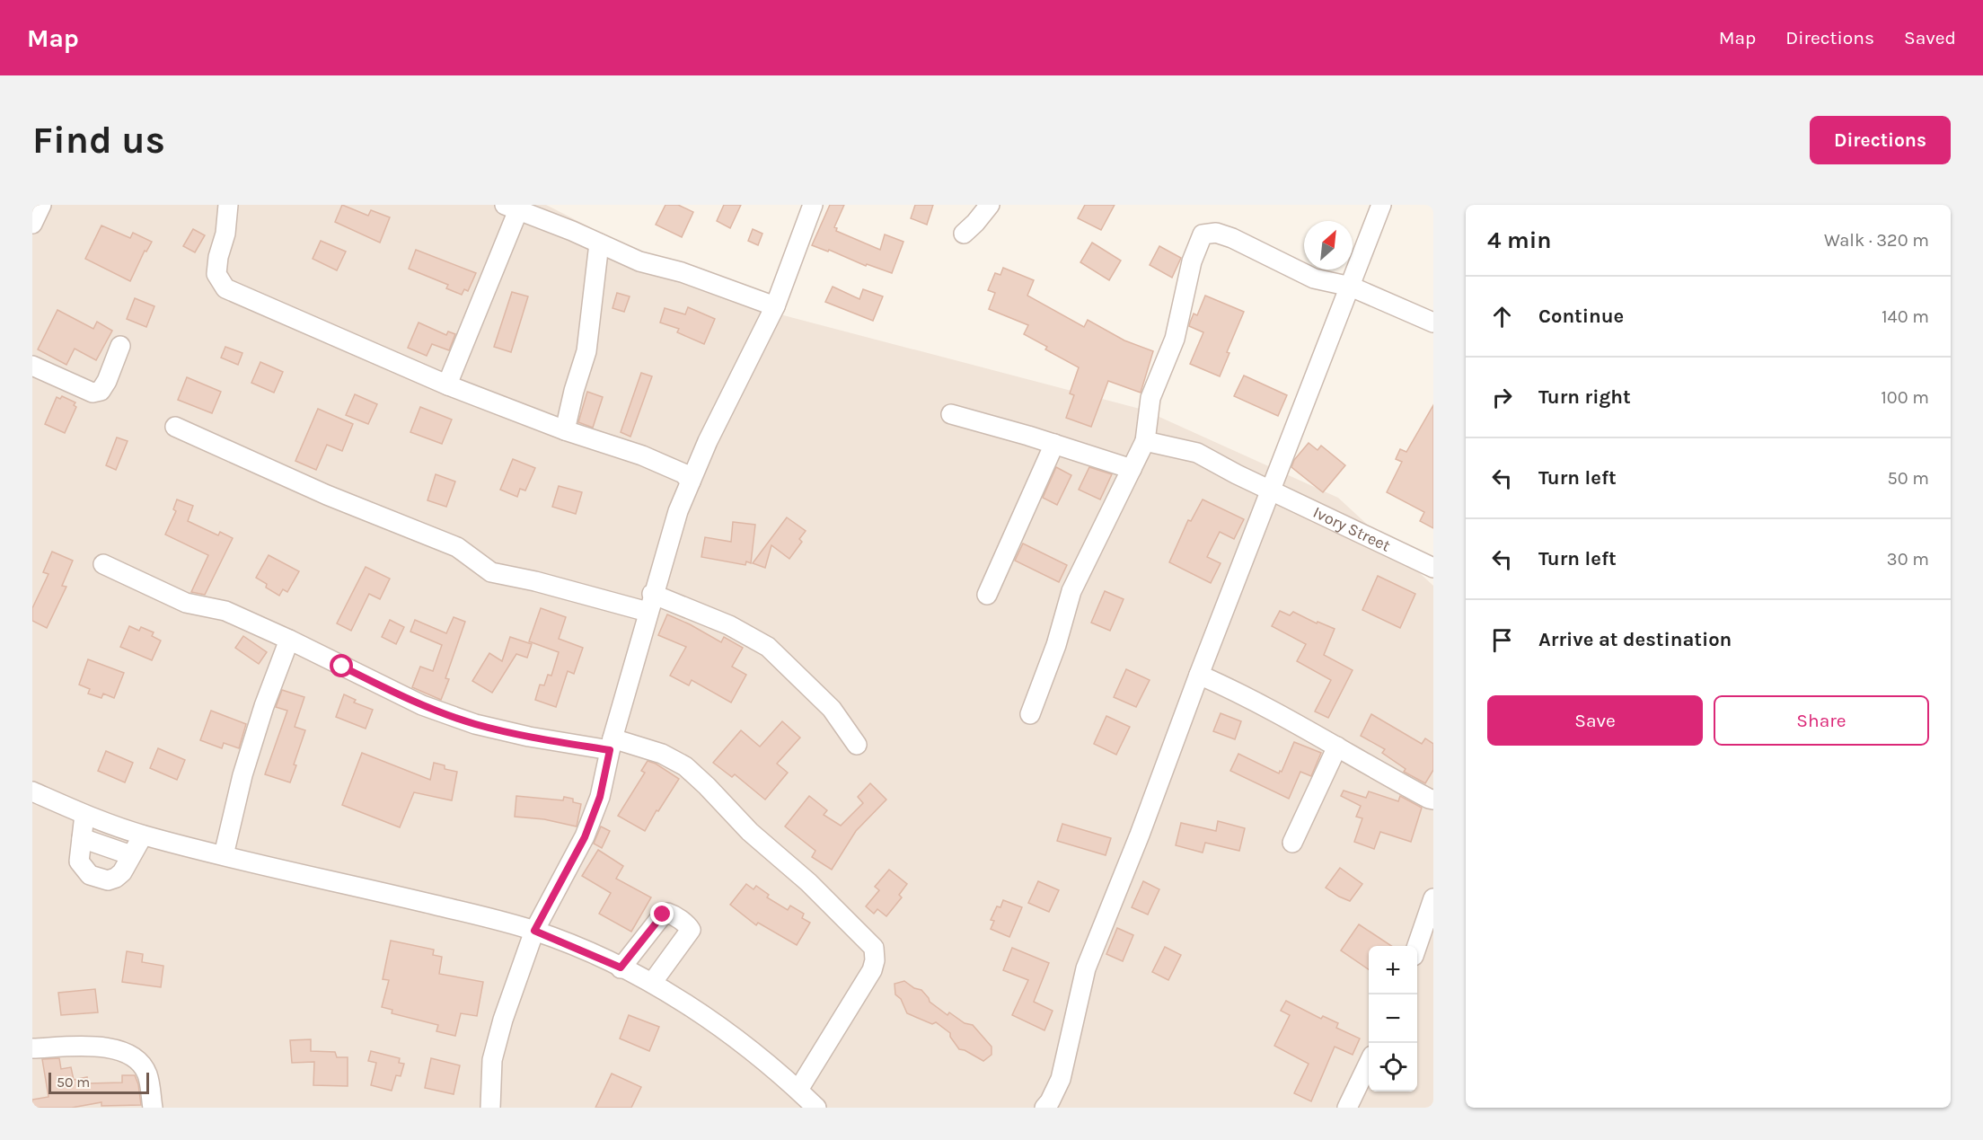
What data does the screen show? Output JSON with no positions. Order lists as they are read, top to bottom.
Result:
{
  "streets": {
    "street": ["Ivory Street"]
  },
  "scale_bar": "50 m",
  "north": "top right",
  "page": {
    "header": "Map",
    "nav": ["Map", "Directions", "Saved"],
    "buttons": [
      "Directions",
      ["Save", "Share"]
    ],
    "title": "Find us",
    "heading": ["4 min", "Walk · 320 m"],
    "list": [
      ["Continue", "140 m"],
      ["Turn right", "100 m"],
      ["Turn left", "50 m"],
      ["Turn left", "30 m"],
      "Arrive at destination"
    ],
    "map_buttons": ["+", "−"],
    "scale": "50 m"
  }
}
